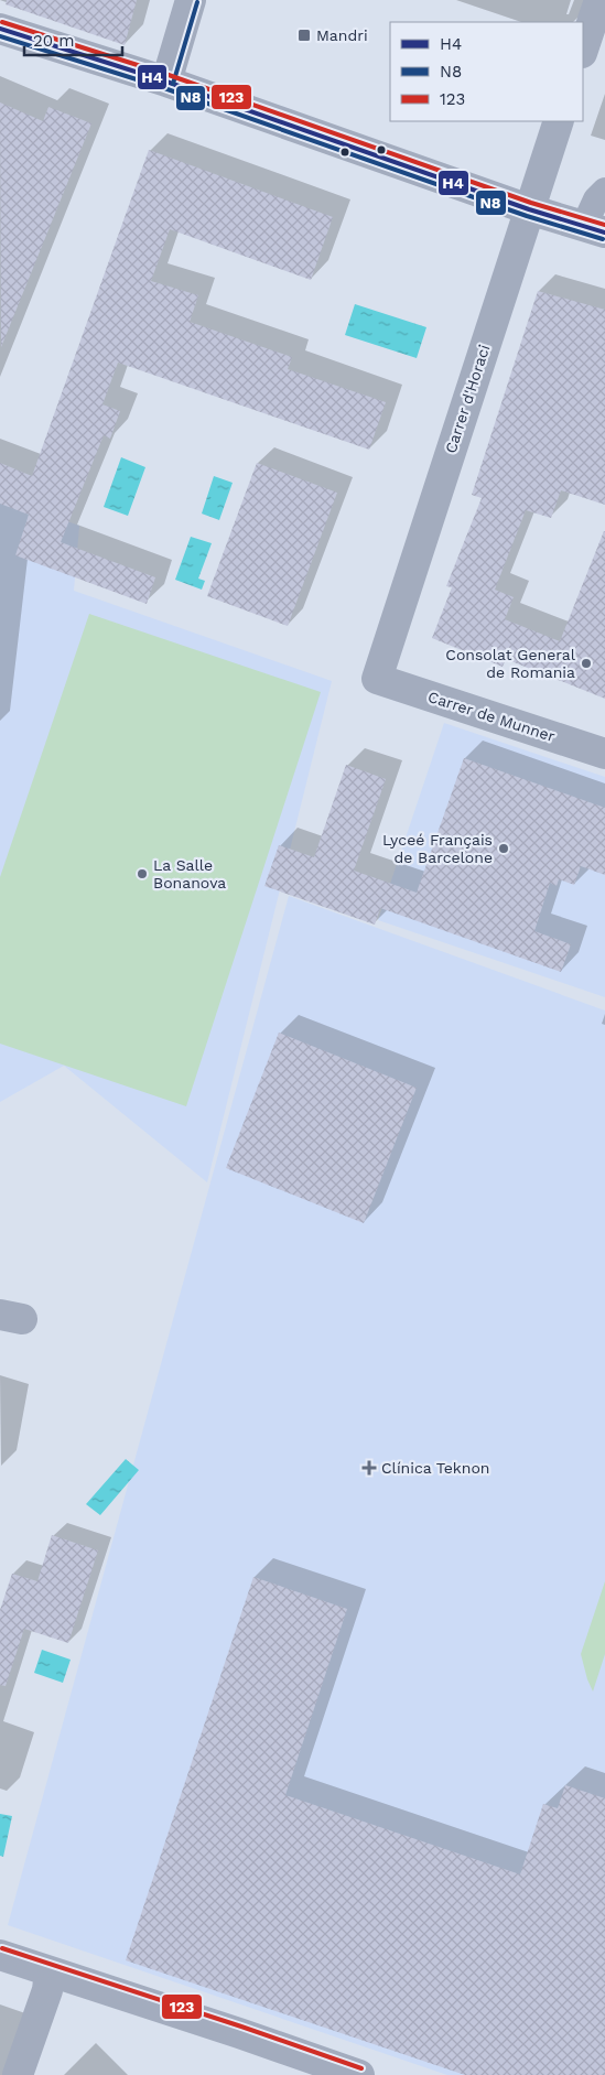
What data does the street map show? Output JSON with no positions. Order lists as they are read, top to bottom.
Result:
{
  "streets": {
    "street": ["Carrer d'Horaci", "Carrer de Munner"]
  },
  "crossings": [
    ["Carrer d'Horaci", "Carrer de Munner"]
  ],
  "places": {
    "transit": ["Mandri"],
    "other": ["Consolat General de Romania", "Lyceé Français de Barcelone", "La Salle Bonanova"],
    "health": ["Clínica Teknon"]
  },
  "lines": ["transit line N8", "transit line 123", "transit line H4"],
  "legend": ["H4", "N8", "123"],
  "scale_bar": "20 m"
}
